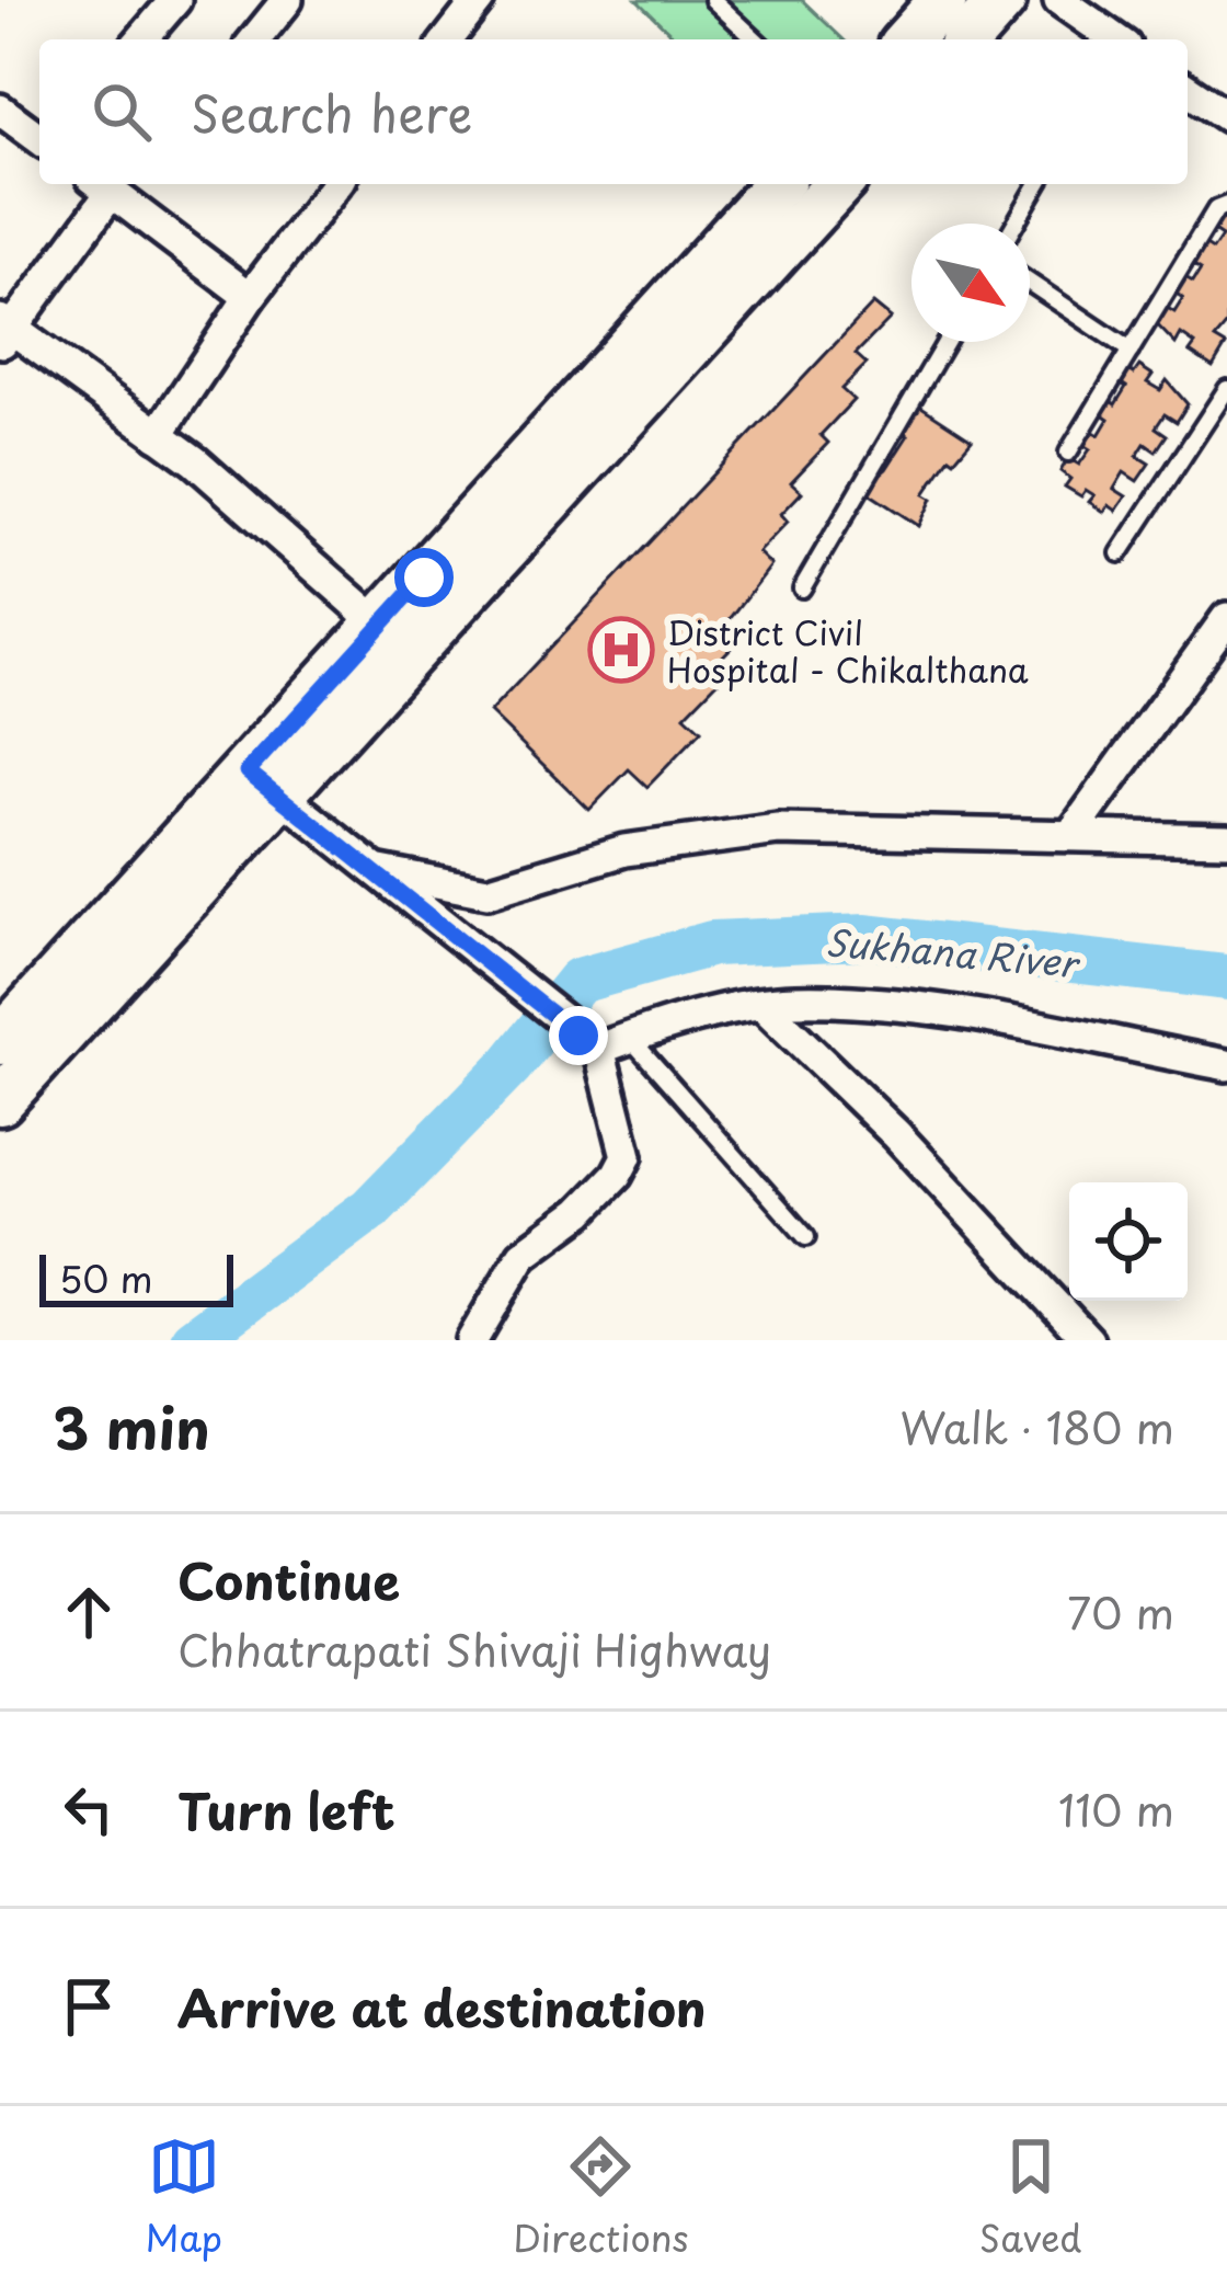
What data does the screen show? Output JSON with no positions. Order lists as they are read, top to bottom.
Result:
{
  "water": ["Sukhana River"],
  "places": {
    "hospital": ["District Civil Hospital - Chikalthana"]
  },
  "scale_bar": "50 m",
  "north": "bottom right",
  "page": {
    "search": "Search here",
    "scale": "50 m",
    "heading": ["3 min", "Walk · 180 m"],
    "list": [
      ["Continue", "Chhatrapati Shivaji Highway", "70 m"],
      ["Turn left", "110 m"],
      "Arrive at destination"
    ],
    "nav": ["Map", "Directions", "Saved"]
  }
}
